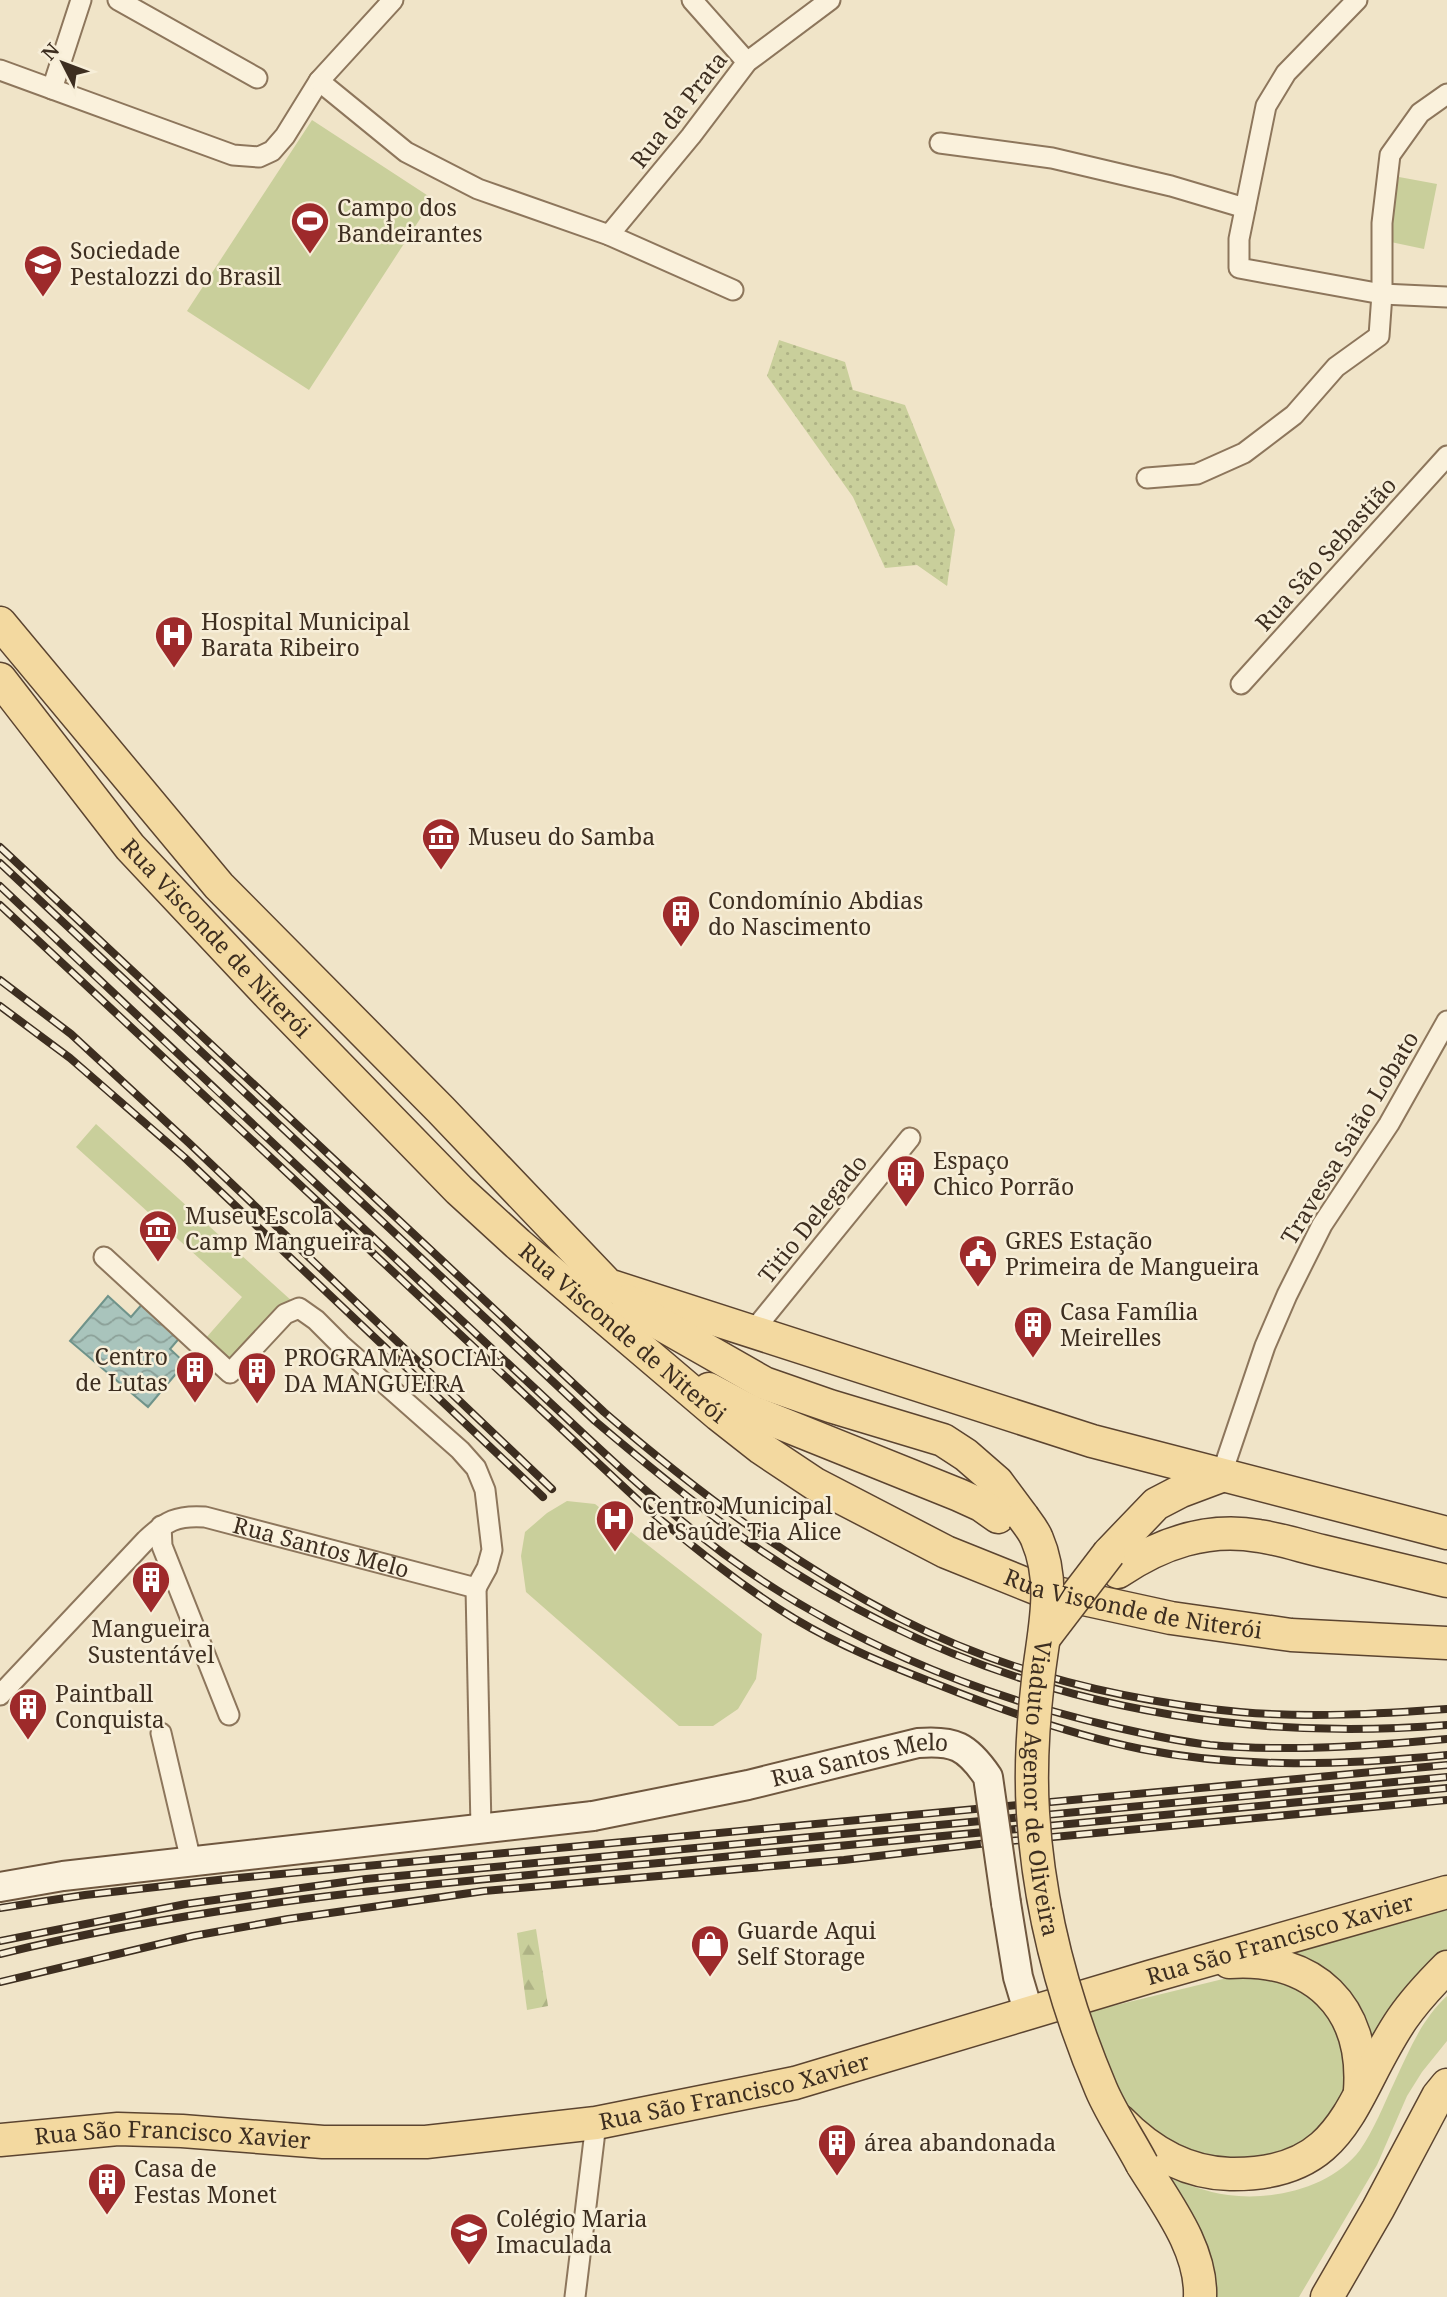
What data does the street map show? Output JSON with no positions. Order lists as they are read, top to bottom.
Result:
{
  "streets": {
    "main road": [
      "Rua Visconde de Niterói",
      "Rua Santos Melo",
      "Viaduto Agenor de Oliveira",
      "Rua São Francisco Xavier"
    ],
    "street": [
      "Rua da Prata",
      "Rua São Sebastião",
      "Travessa Saião Lobato",
      "Titio Delegado"
    ]
  },
  "crossings": [
    ["Rua Visconde de Niterói", "Travessa Saião Lobato"],
    ["Rua Visconde de Niterói", "Titio Delegado"],
    ["Rua Visconde de Niterói", "Viaduto Agenor de Oliveira"],
    ["Rua Santos Melo", "Rua São Francisco Xavier"]
  ],
  "places": {
    "sports": ["Campo dos Bandeirantes"],
    "school or university": ["Sociedade Pestalozzi do Brasil", "Colégio Maria Imaculada"],
    "hospital": ["Hospital Municipal Barata Ribeiro", "Centro Municipal de Saúde Tia Alice"],
    "museum": ["Museu do Samba", "Museu Escola Camp Mangueira"],
    "building": [
      "Condomínio Abdias do Nascimento",
      "Espaço Chico Porrão",
      "Casa Família Meirelles",
      "Centro de Lutas",
      "PROGRAMA SOCIAL DA MANGUEIRA",
      "Mangueira Sustentável",
      "Paintball Conquista",
      "área abandonada",
      "Casa de Festas Monet"
    ],
    "public building": ["GRES Estação Primeira de Mangueira"],
    "shop": ["Guarde Aqui Self Storage"]
  },
  "north": "top left"
}
